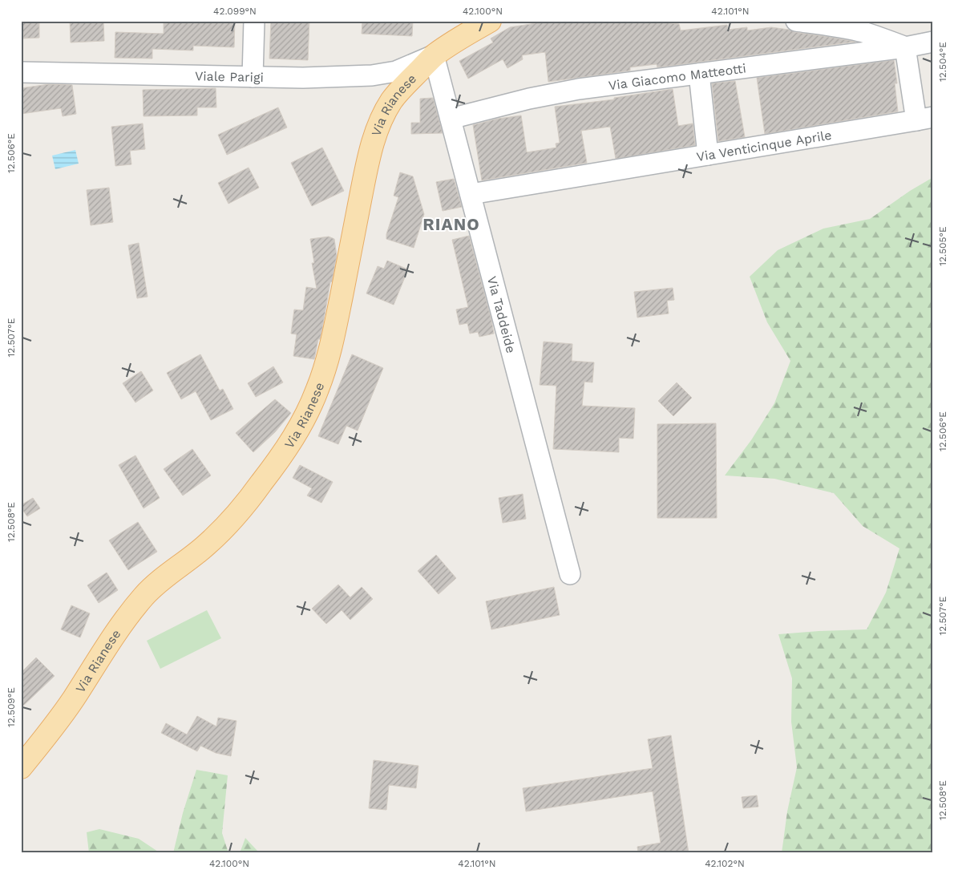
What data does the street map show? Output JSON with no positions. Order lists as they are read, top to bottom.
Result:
{
  "streets": {
    "main road": ["Via Rianese"],
    "street": [
      "Viale Parigi",
      "Via Giacomo Matteotti",
      "Via Venticinque Aprile",
      "Via Taddeide"
    ]
  },
  "crossings": [
    ["Viale Parigi", "Via Rianese"],
    ["Viale Parigi", "Via Taddeide"],
    ["Via Giacomo Matteotti", "Via Taddeide"],
    ["Via Rianese", "Via Taddeide"],
    ["Via Venticinque Aprile", "Via Taddeide"]
  ],
  "districts": ["RIANO"],
  "coordinates": [
    "42.099°N",
    "42.100°N",
    "42.101°N",
    "12.504°E",
    "12.506°E",
    "12.505°E",
    "12.507°E",
    "12.508°E",
    "12.509°E",
    "42.102°N"
  ]
}
